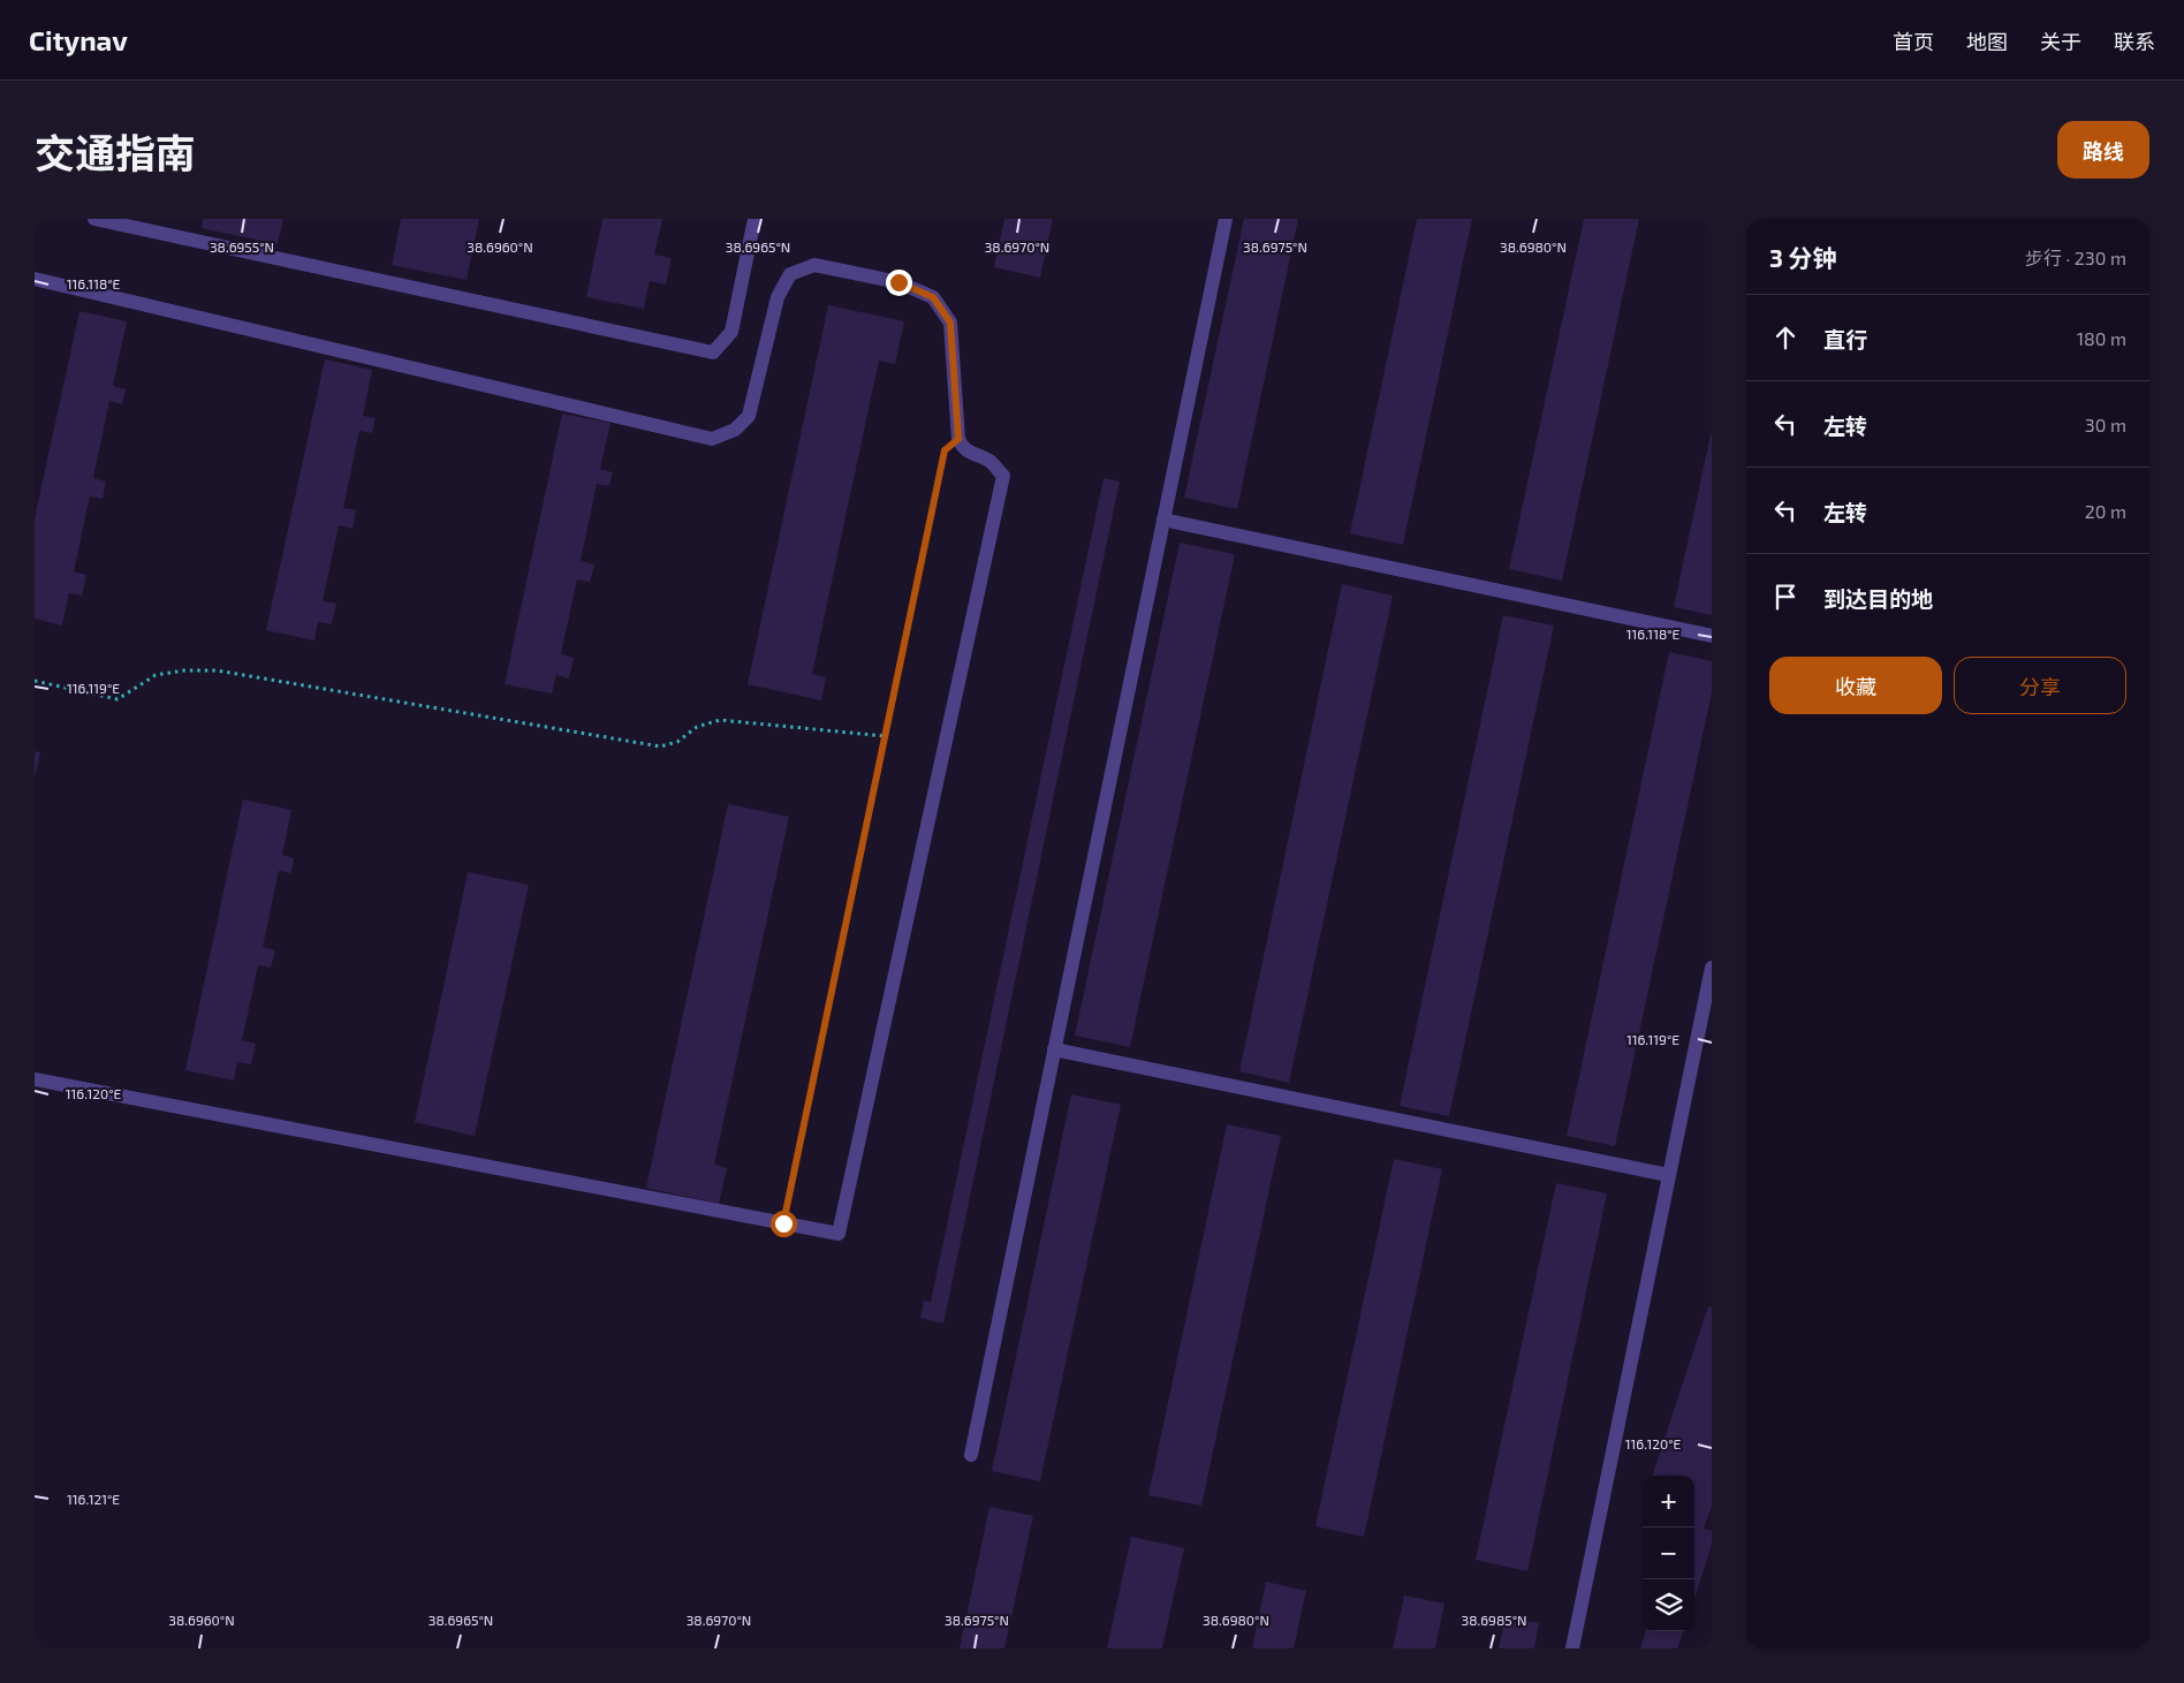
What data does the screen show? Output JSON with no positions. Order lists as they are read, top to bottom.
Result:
{
  "page": {
    "header": "Citynav",
    "nav": [
      "首页",
      "地图",
      "关于",
      "联系"
    ],
    "title": "交通指南",
    "buttons": [
      "路线",
      ["收藏", "分享"]
    ],
    "heading": ["3 分钟", "步行 · 230 m"],
    "list": [
      ["直行", "180 m"],
      ["左转", "30 m"],
      ["左转", "20 m"],
      "到达目的地"
    ],
    "map_buttons": ["+", "−"]
  },
  "coordinates": [
    "38.6955°N",
    "38.6960°N",
    "38.6965°N",
    "38.6970°N",
    "38.6975°N",
    "38.6980°N",
    "116.118°E",
    "116.119°E",
    "116.120°E",
    "116.121°E",
    "38.6985°N"
  ]
}
